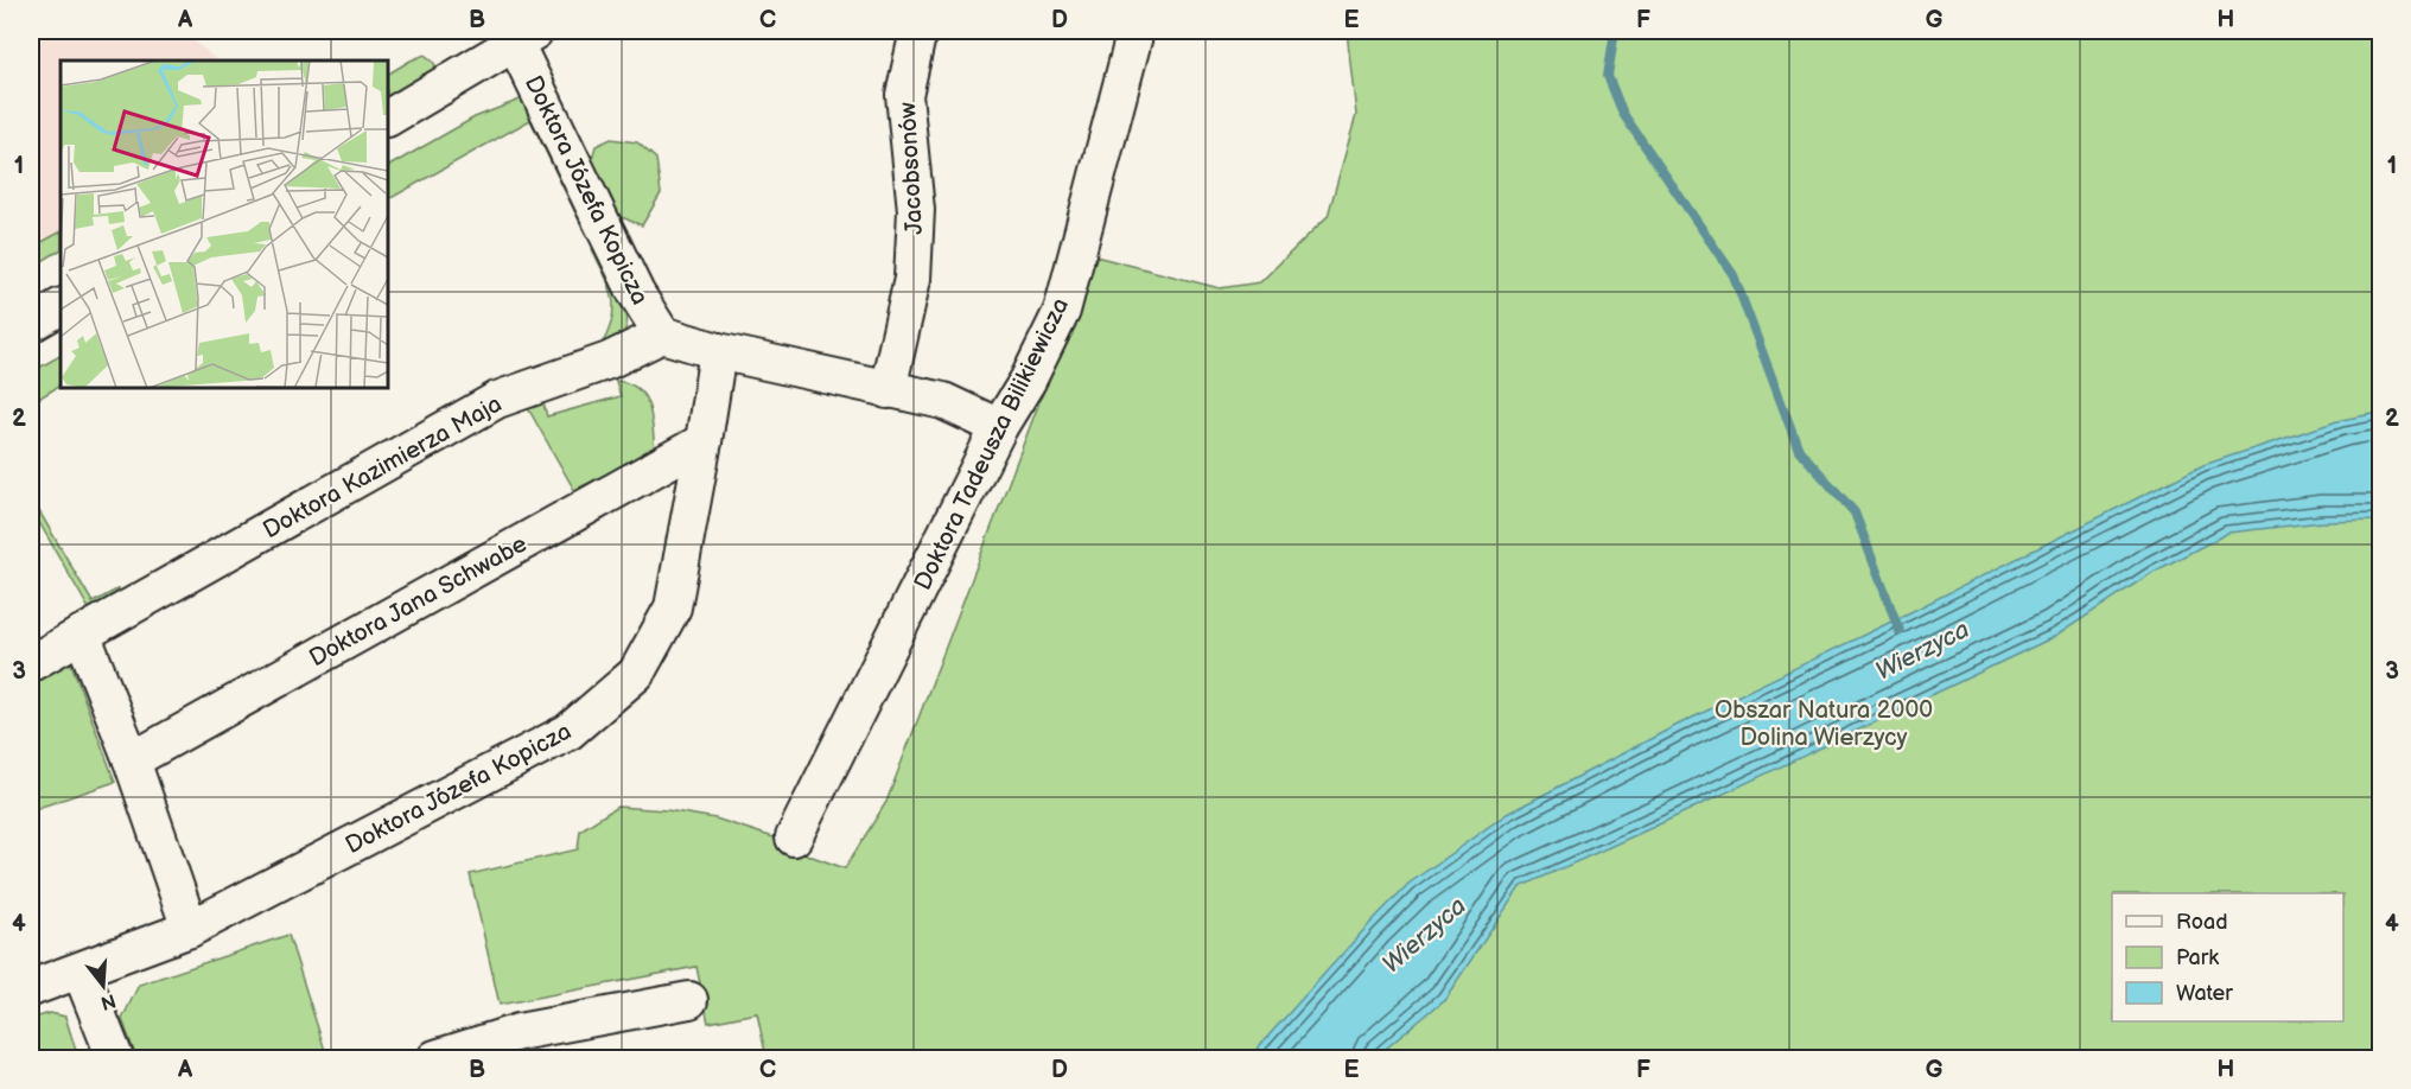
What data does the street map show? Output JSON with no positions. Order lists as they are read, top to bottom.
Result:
{
  "streets": {
    "street": [
      "Jacobsonów",
      "Doktora Józefa Kopicza",
      "Doktora Tadeusza Bilikiewicza",
      "Doktora Kazimierza Maja",
      "Doktora Jana Schwabe"
    ]
  },
  "crossings": [
    ["Doktora Józefa Kopicza", "Doktora Kazimierza Maja"],
    ["Doktora Józefa Kopicza", "Doktora Jana Schwabe"]
  ],
  "water": ["Wierzyca"],
  "parks": ["Obszar Natura 2000 Dolina Wierzycy"],
  "legend": ["Road", "Park", "Water"],
  "north": "bottom",
  "grid": {
    "columns": [
      "A",
      "B",
      "C",
      "D",
      "E",
      "F",
      "G",
      "H"
    ],
    "rows": [
      "1",
      "2",
      "3",
      "4"
    ]
  }
}
